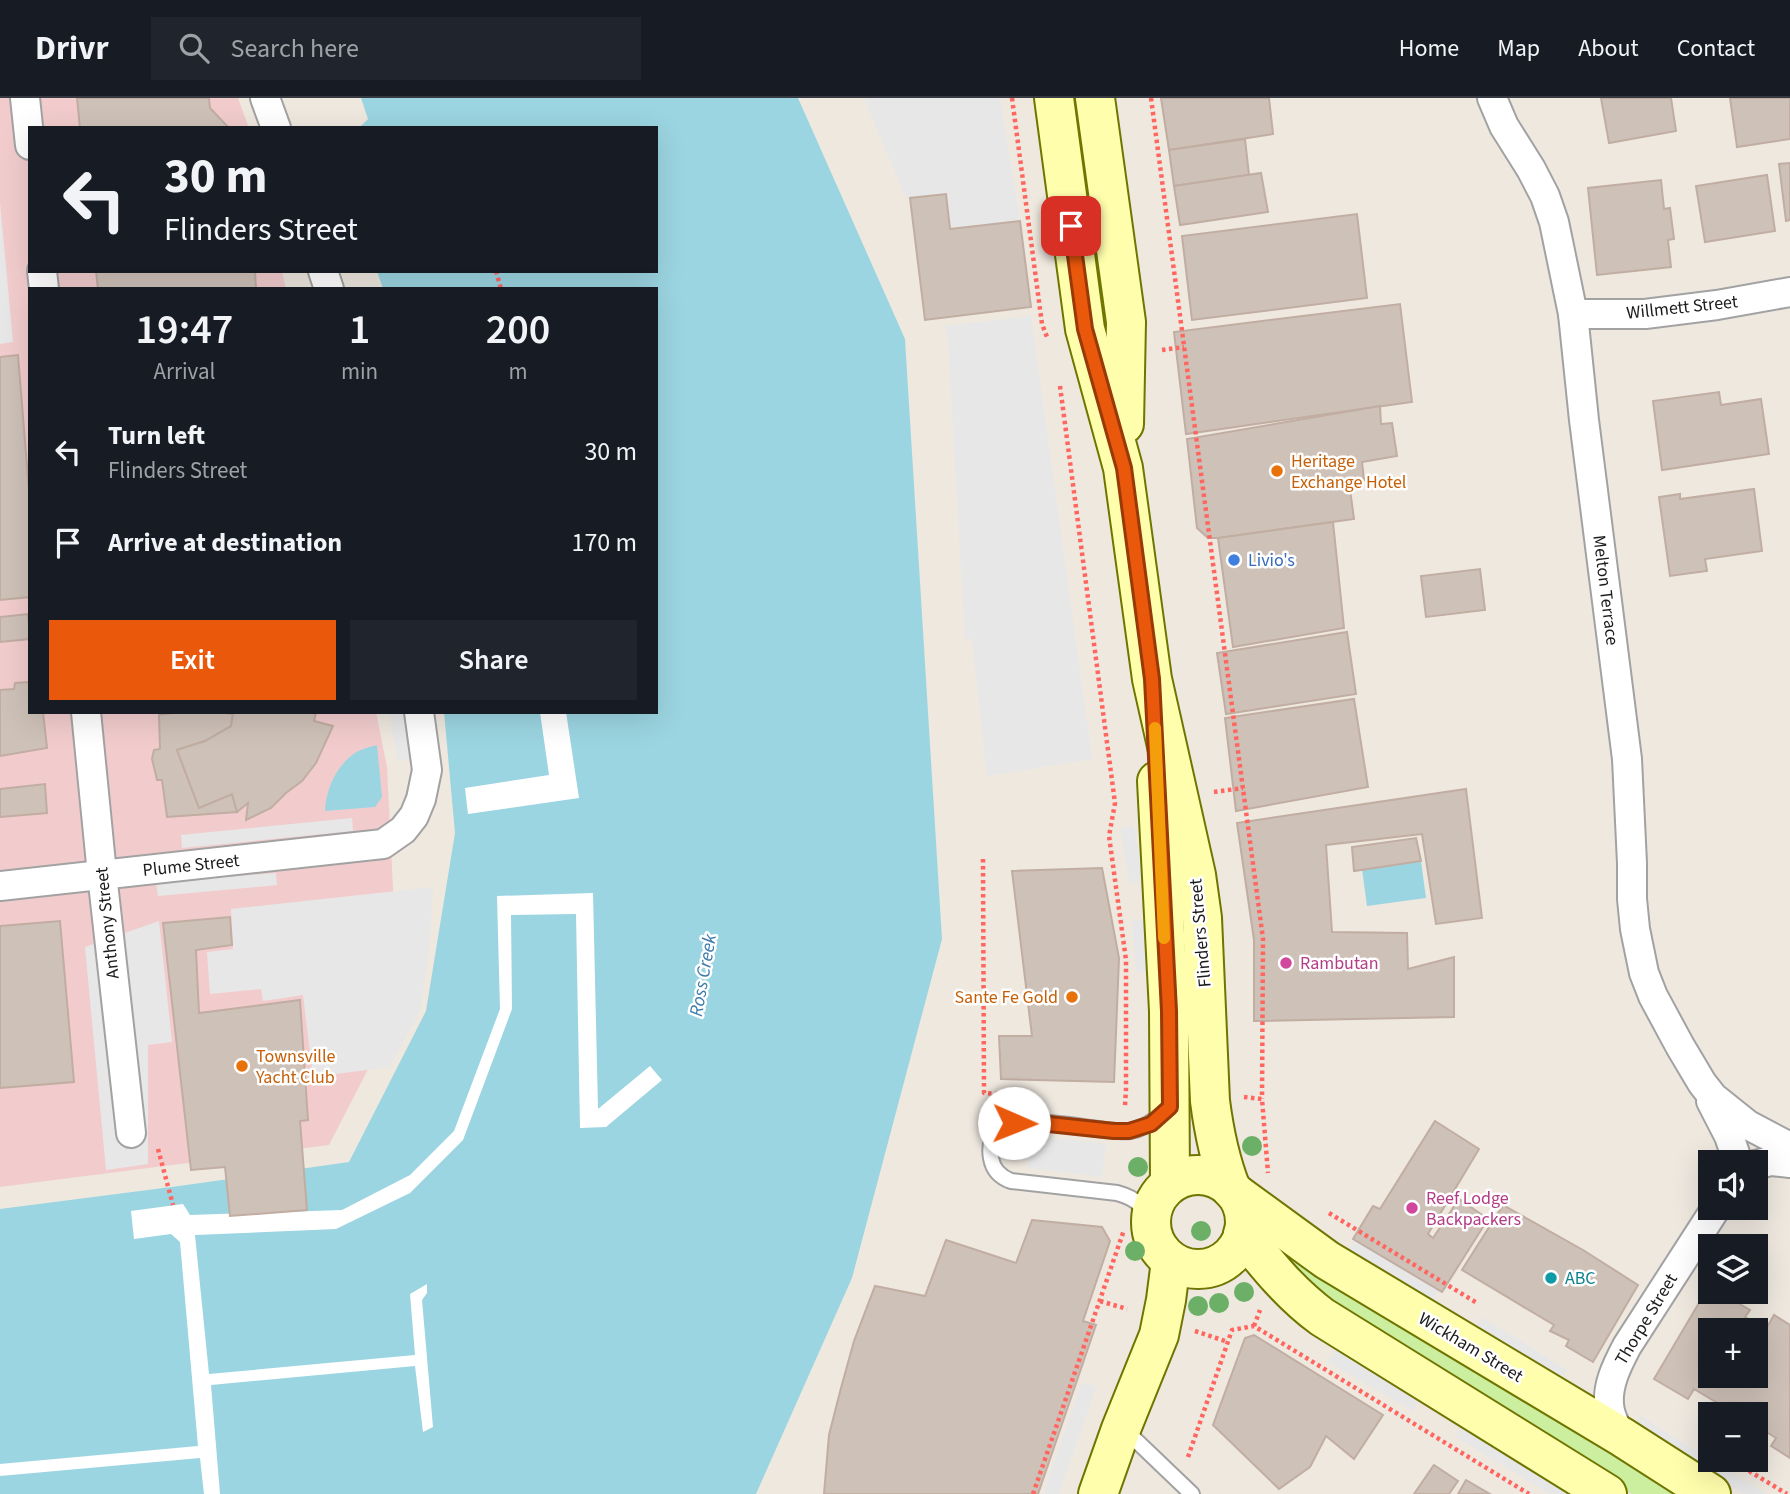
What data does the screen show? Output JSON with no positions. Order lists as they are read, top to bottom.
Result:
{
  "streets": {
    "main road": ["Flinders Street", "Wickham Street"],
    "street": [
      "Willmett Street",
      "Melton Terrace",
      "Plume Street",
      "Anthony Street",
      "Thorpe Street"
    ]
  },
  "crossings": [
    ["Willmett Street", "Melton Terrace"],
    ["Plume Street", "Anthony Street"],
    ["Flinders Street", "Wickham Street"],
    ["Thorpe Street", "Wickham Street"]
  ],
  "water": ["Ross Creek"],
  "places": [
    "Heritage Exchange Hotel",
    "Livio's",
    "Rambutan",
    "Sante Fe Gold",
    "Townsville Yacht Club",
    "Reef Lodge Backpackers",
    "ABC"
  ],
  "page": {
    "header": "Drivr",
    "search": "Search here",
    "nav": [
      "Home",
      "Map",
      "About",
      "Contact"
    ],
    "turn": ["30 m", "Flinders Street"],
    "eta": [
      "19:47",
      "Arrival",
      "1",
      "min",
      "200",
      "m"
    ],
    "list": [
      {
        "name": "Turn left",
        "note": "Flinders Street",
        "value": "30 m"
      },
      {
        "name": "Arrive at destination",
        "value": "170 m"
      }
    ],
    "buttons": ["Exit", "Share"],
    "map_buttons": ["+", "−"]
  }
}
